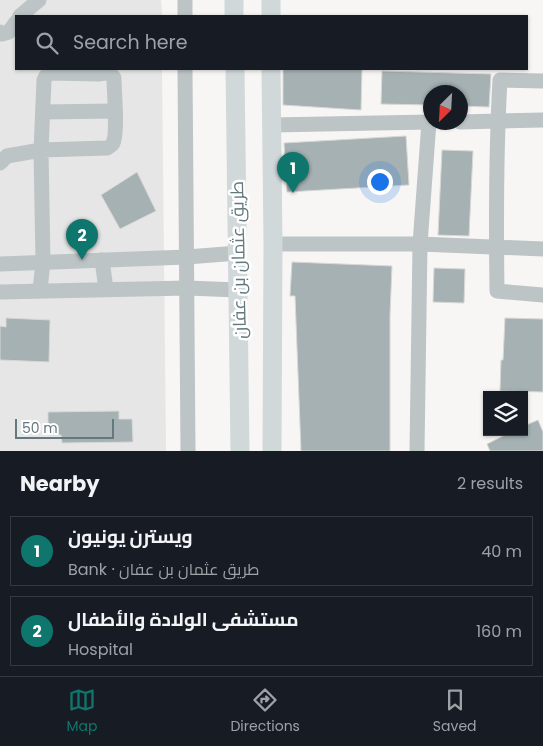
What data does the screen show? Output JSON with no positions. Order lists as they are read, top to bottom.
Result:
{
  "streets": {
    "main road": ["طريق عثمان بن عفان"]
  },
  "scale_bar": "50 m",
  "north": "bottom left",
  "page": {
    "search": "Search here",
    "pins": ["1", "2"],
    "scale": "50 m",
    "heading": ["Nearby", "2 results"],
    "list": [
      {
        "mark": "1",
        "name": "ويسترن يونيون",
        "note": "Bank · طريق عثمان بن عفان",
        "value": "40 m"
      },
      {
        "mark": "2",
        "name": "مستشفى الولادة والأطفال",
        "note": "Hospital",
        "value": "160 m"
      }
    ],
    "nav": ["Map", "Directions", "Saved"]
  }
}
